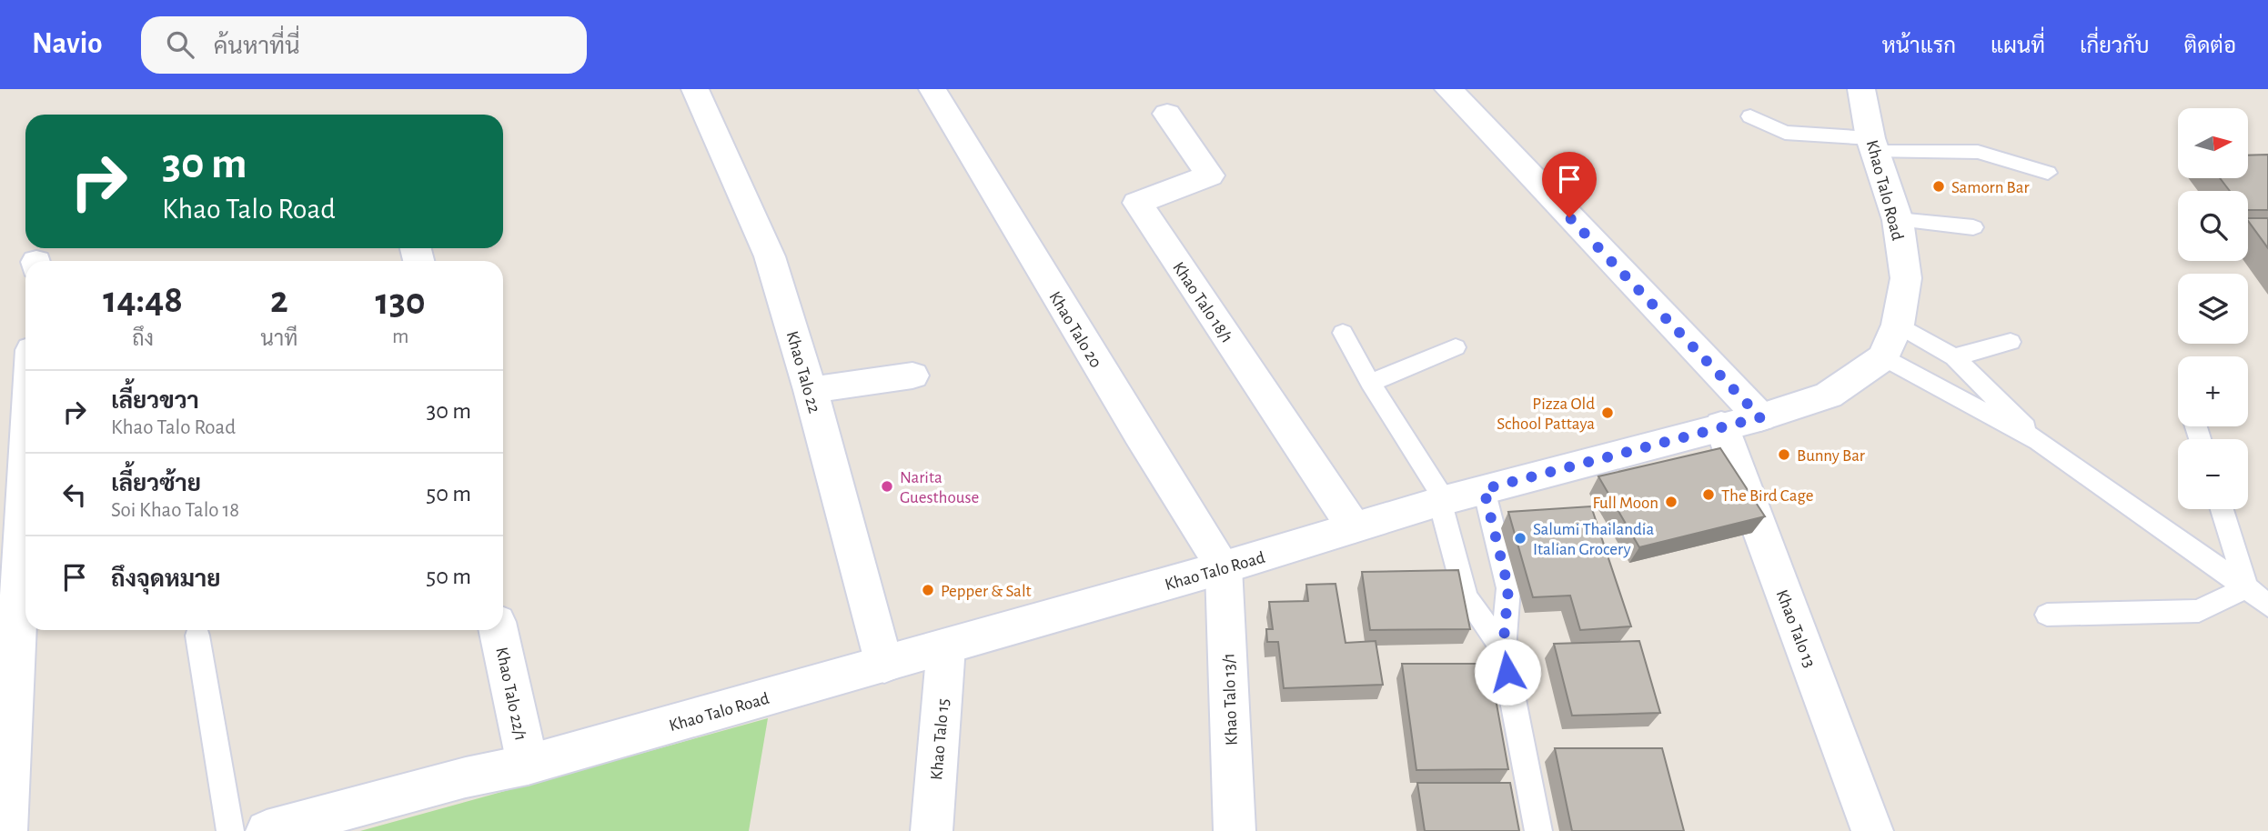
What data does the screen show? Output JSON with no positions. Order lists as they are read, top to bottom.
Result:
{
  "streets": {
    "street": [
      "Khao Talo Road",
      "Khao Talo 18/1",
      "Khao Talo 20",
      "Khao Talo 22",
      "Khao Talo 13",
      "Khao Talo 22/1",
      "Khao Talo 13/1",
      "Khao Talo 15"
    ]
  },
  "crossings": [
    ["Khao Talo Road", "Khao Talo 18/1"],
    ["Khao Talo Road", "Khao Talo 20"],
    ["Khao Talo Road", "Khao Talo 22"],
    ["Khao Talo Road", "Khao Talo 13"],
    ["Khao Talo Road", "Khao Talo 22/1"],
    ["Khao Talo Road", "Khao Talo 13/1"],
    ["Khao Talo Road", "Khao Talo 15"],
    ["Khao Talo 20", "Khao Talo 13/1"]
  ],
  "places": [
    "Samorn Bar",
    "Pizza Old School Pattaya",
    "Bunny Bar",
    "Narita Guesthouse",
    "The Bird Cage",
    "Full Moon",
    "Salumi Thailandia Italian Grocery",
    "Pepper & Salt"
  ],
  "north": "right",
  "page": {
    "header": "Navio",
    "search": "ค้นหาที่นี่",
    "nav": [
      "หน้าแรก",
      "แผนที่",
      "เกี่ยวกับ",
      "ติดต่อ"
    ],
    "map_buttons": ["+", "−"],
    "turn": ["30 m", "Khao Talo Road"],
    "eta": [
      "14:48",
      "ถึง",
      "2",
      "นาที",
      "130",
      "m"
    ],
    "list": [
      {
        "name": "เลี้ยวขวา",
        "note": "Khao Talo Road",
        "value": "30 m"
      },
      {
        "name": "เลี้ยวซ้าย",
        "note": "Soi Khao Talo 18",
        "value": "50 m"
      },
      {
        "name": "ถึงจุดหมาย",
        "value": "50 m"
      }
    ]
  }
}
